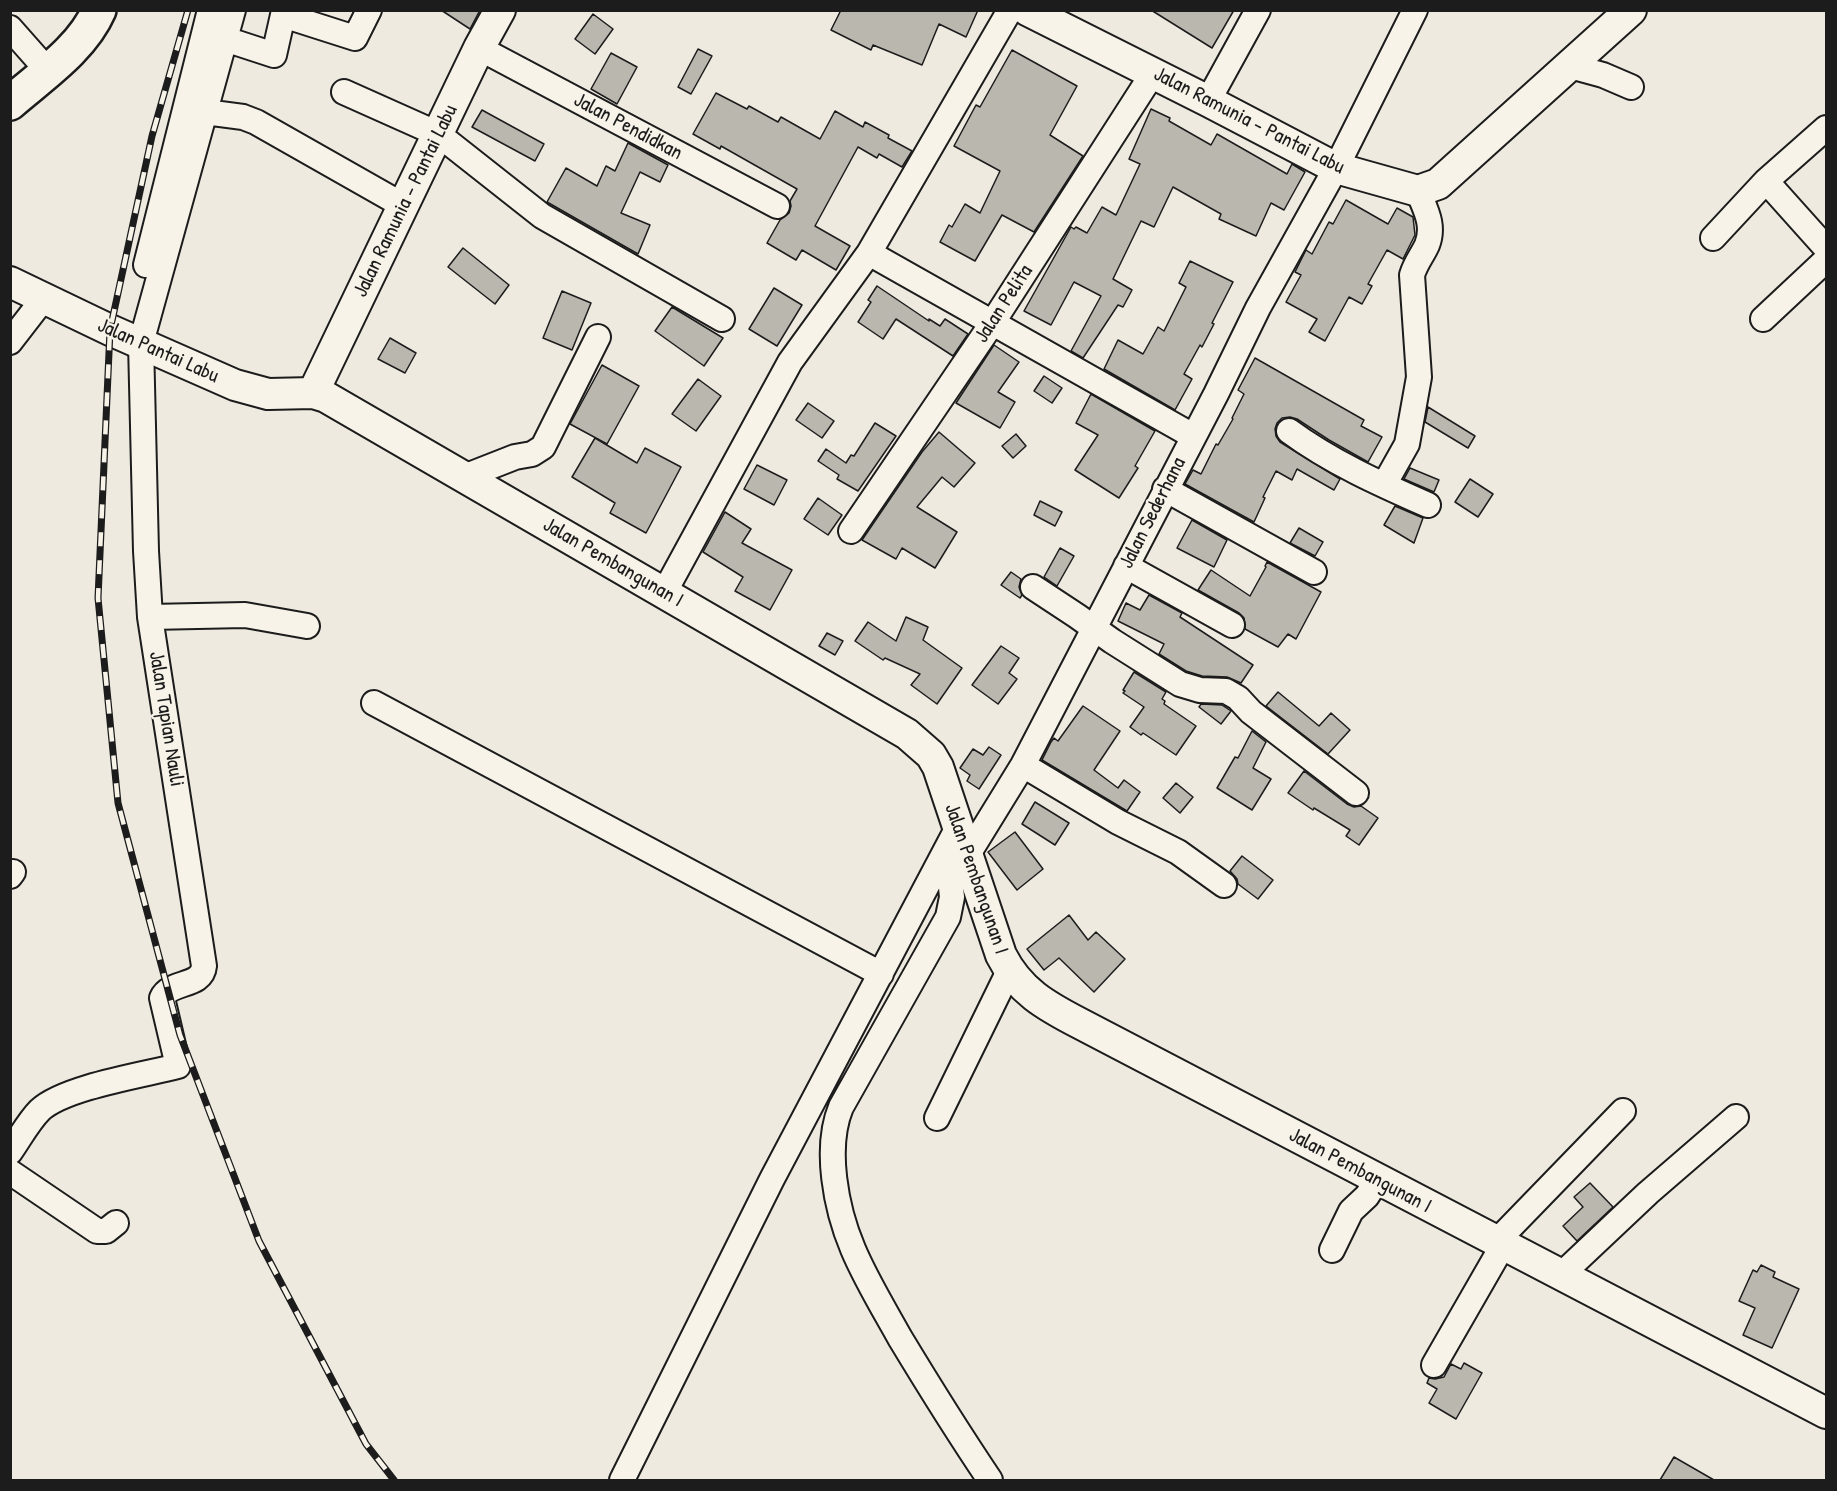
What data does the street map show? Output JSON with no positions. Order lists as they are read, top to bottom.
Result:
{
  "streets": {
    "main road": ["Jalan Ramunia - Pantai Labu", "Jalan Pantai Labu", "Jalan Pembangunan I"],
    "street": [
      "Jalan Pendidkan",
      "Jalan Pelita",
      "Jalan Sederhana",
      "Jalan Tapian Nauli"
    ]
  },
  "crossings": [
    ["Jalan Ramunia - Pantai Labu", "Jalan Pendidkan"],
    ["Jalan Ramunia - Pantai Labu", "Jalan Pelita"],
    ["Jalan Ramunia - Pantai Labu", "Jalan Pantai Labu"],
    ["Jalan Ramunia - Pantai Labu", "Jalan Sederhana"],
    ["Jalan Ramunia - Pantai Labu", "Jalan Pembangunan I"],
    ["Jalan Pantai Labu", "Jalan Pembangunan I"],
    ["Jalan Pantai Labu", "Jalan Tapian Nauli"],
    ["Jalan Sederhana", "Jalan Pembangunan I"]
  ]
}
